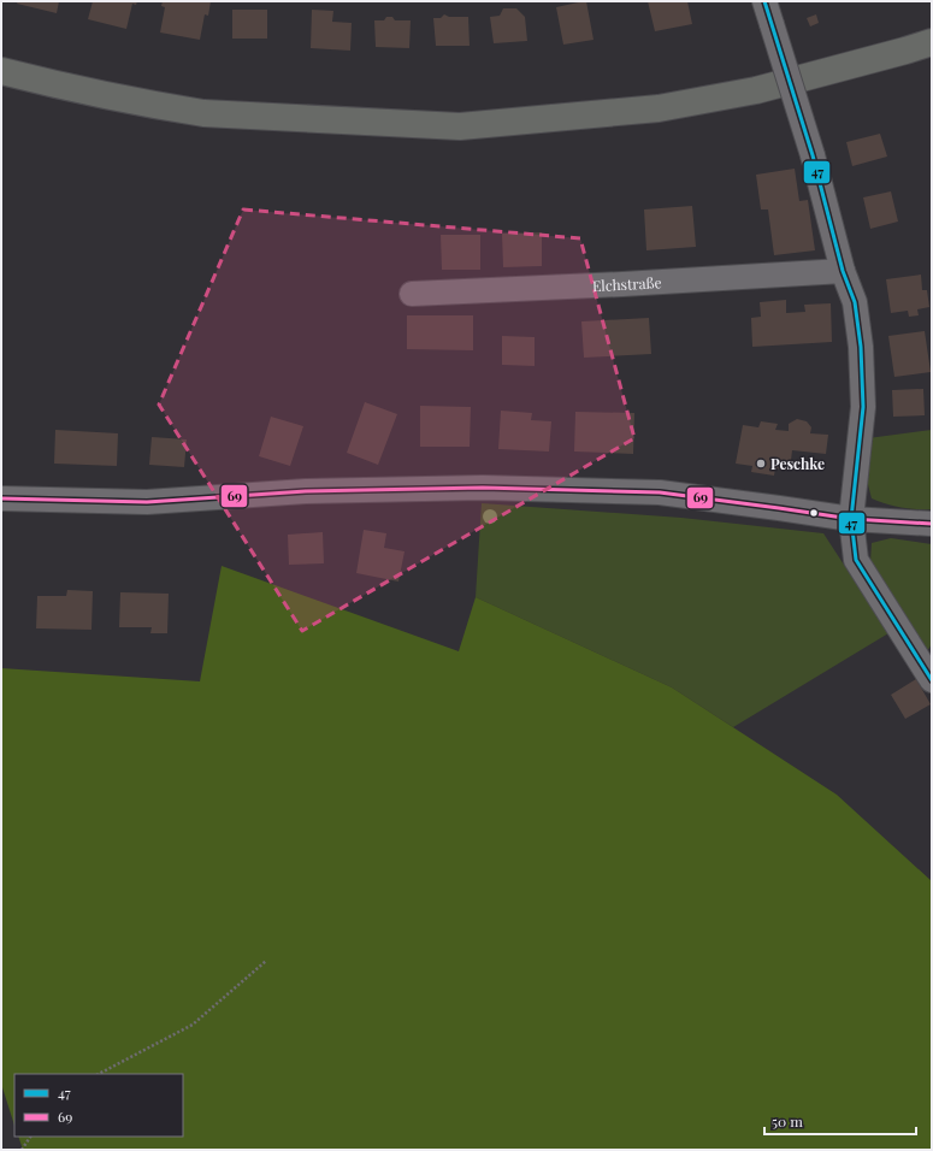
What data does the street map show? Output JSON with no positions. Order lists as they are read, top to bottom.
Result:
{
  "streets": {
    "street": ["Elchstraße"]
  },
  "places": ["Peschke"],
  "lines": ["transit line 47", "transit line 69"],
  "legend": ["47", "69"],
  "scale_bar": "50 m"
}
